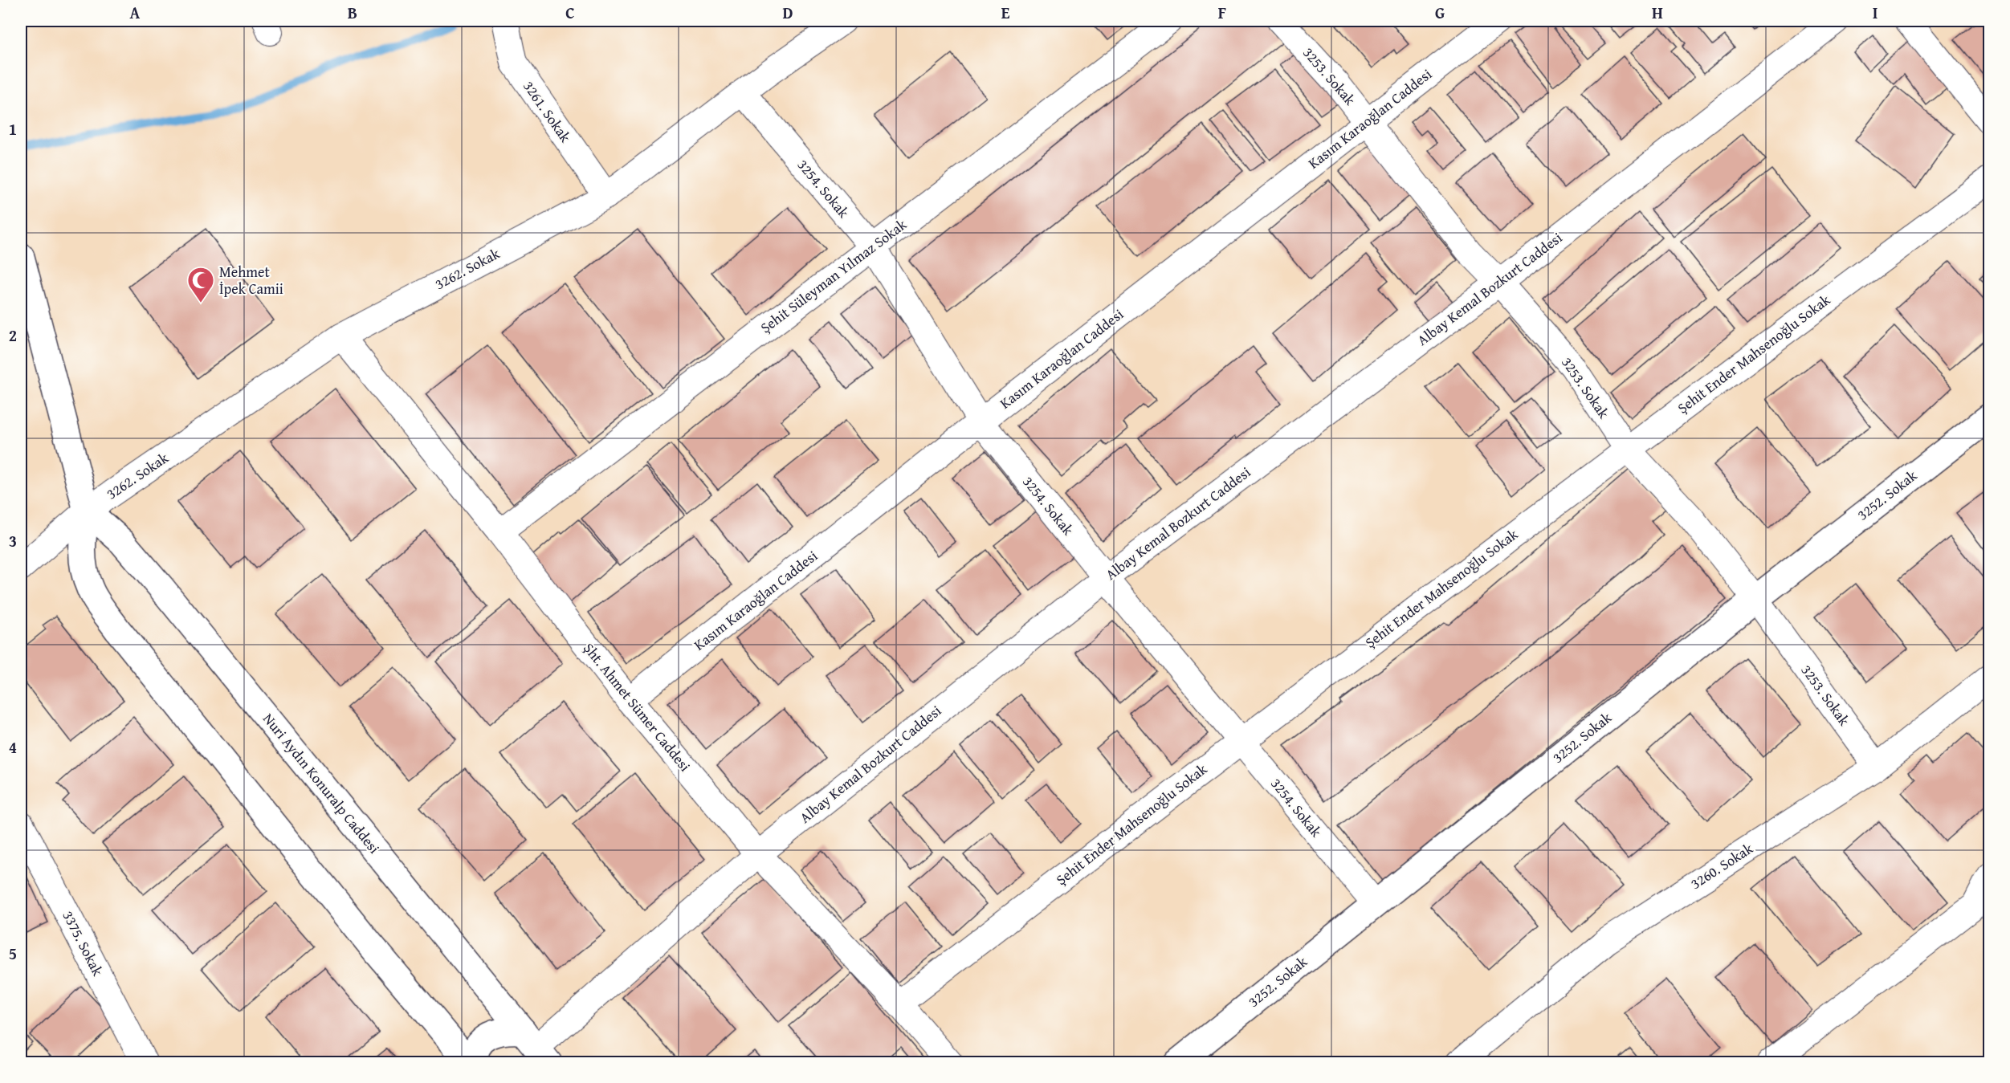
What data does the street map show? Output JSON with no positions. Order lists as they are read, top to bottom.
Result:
{
  "streets": {
    "street": [
      "3253. Sokak",
      "3261. Sokak",
      "Kasım Karaoğlan Caddesi",
      "3254. Sokak",
      "3262. Sokak",
      "Şehit Süleyman Yılmaz Sokak",
      "Albay Kemal Bozkurt Caddesi",
      "Şehit Ender Mahsenoğlu Sokak",
      "3252. Sokak",
      "Şht. Ahmet Sümer Caddesi",
      "Nuri Aydın Konuralp Caddesi",
      "3260. Sokak",
      "3375. Sokak"
    ]
  },
  "crossings": [
    ["3253. Sokak", "Kasım Karaoğlan Caddesi"],
    ["3253. Sokak", "Albay Kemal Bozkurt Caddesi"],
    ["3253. Sokak", "Şehit Ender Mahsenoğlu Sokak"],
    ["3253. Sokak", "3252. Sokak"],
    ["3253. Sokak", "3260. Sokak"],
    ["3261. Sokak", "3262. Sokak"],
    ["Kasım Karaoğlan Caddesi", "3254. Sokak"],
    ["Kasım Karaoğlan Caddesi", "Şht. Ahmet Sümer Caddesi"],
    ["3254. Sokak", "3262. Sokak"],
    ["3254. Sokak", "Şehit Süleyman Yılmaz Sokak"],
    ["3254. Sokak", "Albay Kemal Bozkurt Caddesi"],
    ["3254. Sokak", "Şehit Ender Mahsenoğlu Sokak"],
    ["3254. Sokak", "3252. Sokak"],
    ["3262. Sokak", "Şht. Ahmet Sümer Caddesi"],
    ["3262. Sokak", "Nuri Aydın Konuralp Caddesi"],
    ["Şehit Süleyman Yılmaz Sokak", "Şht. Ahmet Sümer Caddesi"],
    ["Albay Kemal Bozkurt Caddesi", "Şht. Ahmet Sümer Caddesi"],
    ["Albay Kemal Bozkurt Caddesi", "Nuri Aydın Konuralp Caddesi"],
    ["Şehit Ender Mahsenoğlu Sokak", "Şht. Ahmet Sümer Caddesi"]
  ],
  "places": {
    "mosque": ["Mehmet İpek Camii"]
  },
  "grid": {
    "columns": [
      "A",
      "B",
      "C",
      "D",
      "E",
      "F",
      "G",
      "H",
      "I"
    ],
    "rows": [
      "1",
      "2",
      "3",
      "4",
      "5"
    ]
  }
}
